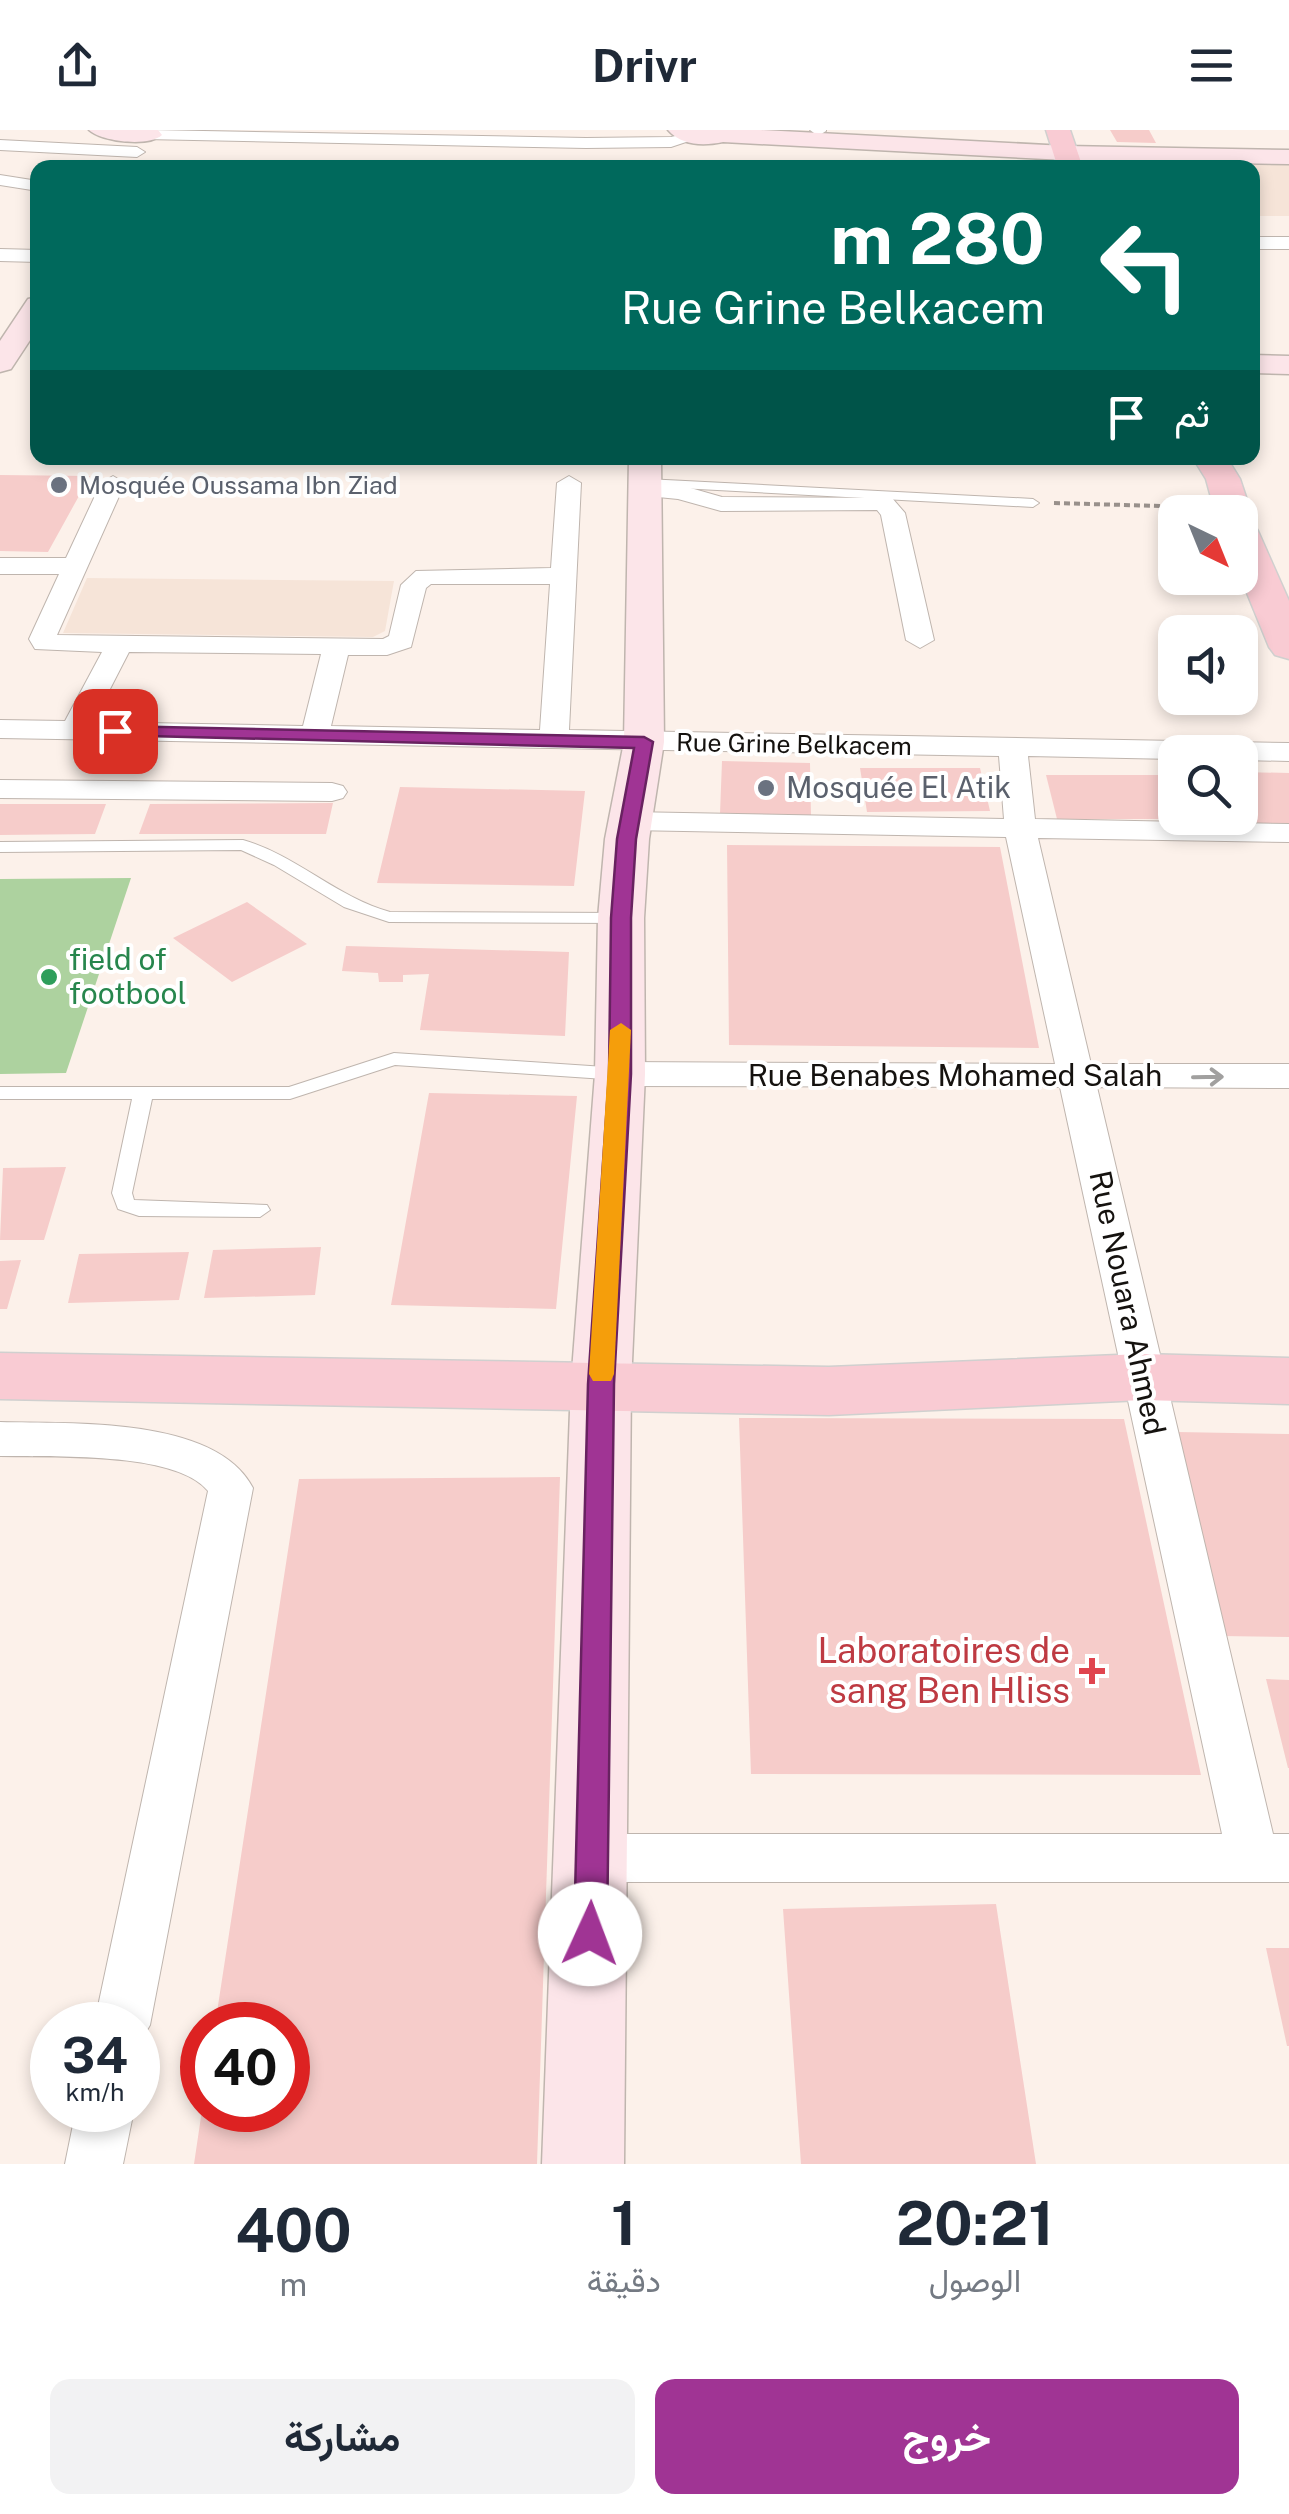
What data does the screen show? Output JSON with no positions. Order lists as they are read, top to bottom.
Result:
{
  "streets": {
    "street": ["Rue Grine Belkacem", "Rue Benabes Mohamed Salah", "Rue Nouara Ahmed"]
  },
  "crossings": [
    ["Rue Grine Belkacem", "Rue Nouara Ahmed"],
    ["Rue Benabes Mohamed Salah", "Rue Nouara Ahmed"]
  ],
  "places": {
    "other": ["Mosquée Oussama Ibn Ziad", "Mosquée El Atik", "field of footbool"],
    "health": ["Laboratoires de sang Ben Hliss"]
  },
  "north": "bottom right",
  "page": {
    "header": "Drivr",
    "turn": ["280 m", "Rue Grine Belkacem"],
    "then": "ثم",
    "speed": "34 km/h",
    "limit": "40",
    "eta": [
      "20:21",
      "الوصول",
      "1",
      "دقيقة",
      "400",
      "m"
    ],
    "buttons": ["خروج", "مشاركة"]
  }
}
